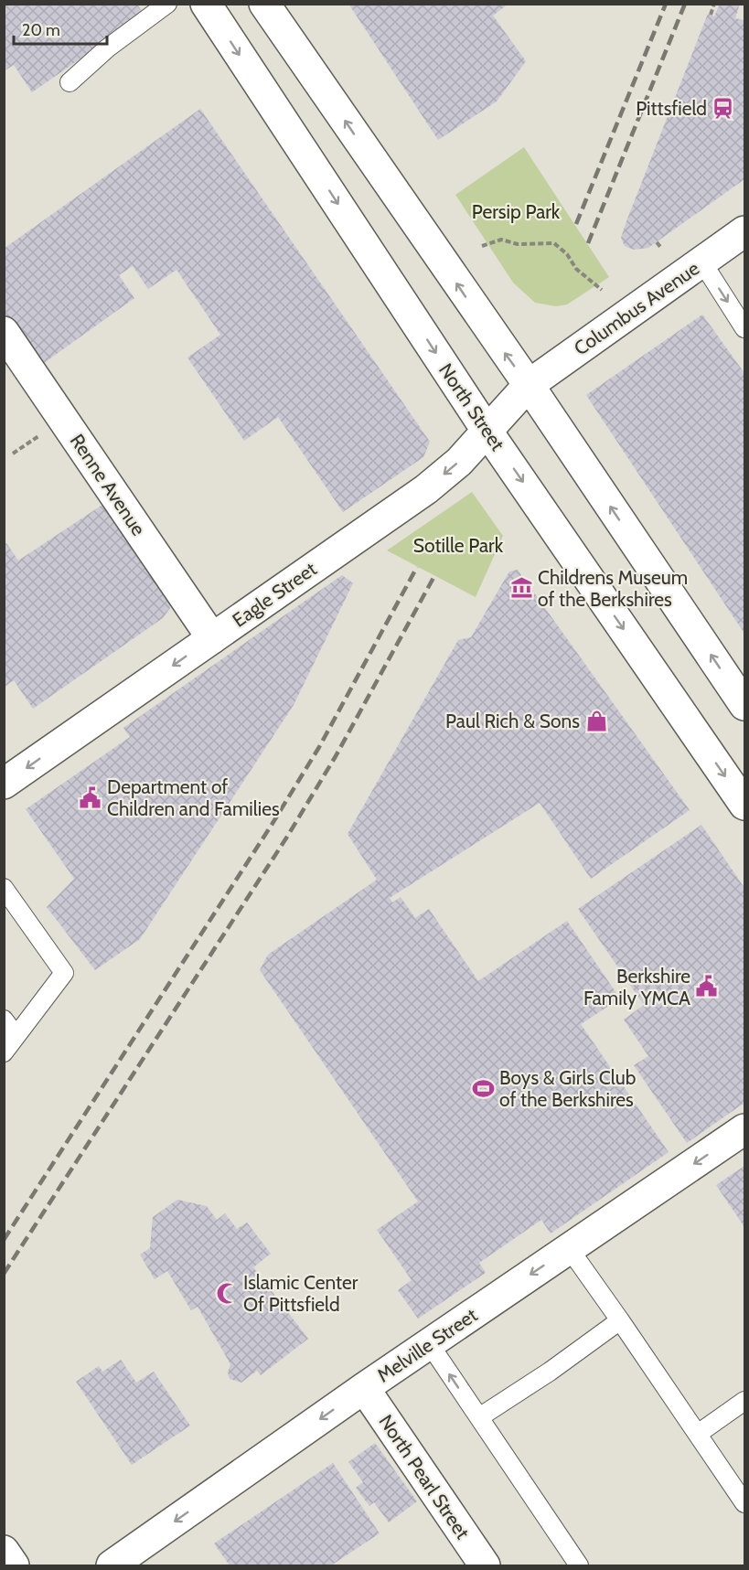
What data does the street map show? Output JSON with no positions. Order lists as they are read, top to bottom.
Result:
{
  "streets": {
    "street": [
      "Columbus Avenue",
      "North Street",
      "Renne Avenue",
      "Eagle Street",
      "Melville Street",
      "North Pearl Street"
    ]
  },
  "crossings": [
    ["Columbus Avenue", "Eagle Street"],
    ["North Street", "Eagle Street"],
    ["Renne Avenue", "Eagle Street"],
    ["Melville Street", "North Pearl Street"]
  ],
  "one_way": ["Eagle Street", "Melville Street"],
  "parks": ["Persip Park", "Sotille Park"],
  "places": {
    "station": ["Pittsfield"],
    "museum": ["Childrens Museum of the Berkshires"],
    "shop": ["Paul Rich & Sons"],
    "public building": ["Department of Children and Families", "Berkshire Family YMCA"],
    "sports": ["Boys & Girls Club of the Berkshires"],
    "mosque": ["Islamic Center Of Pittsfield"]
  },
  "scale_bar": "20 m"
}
